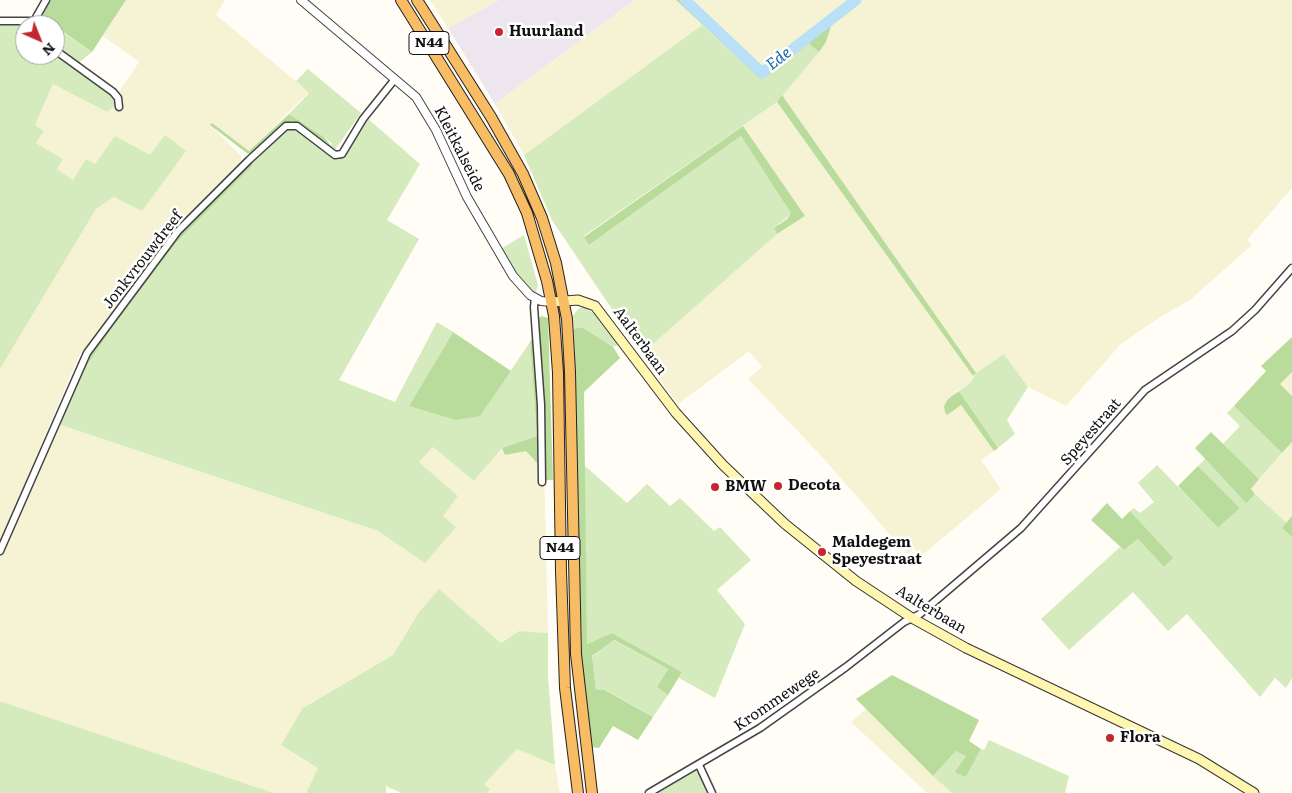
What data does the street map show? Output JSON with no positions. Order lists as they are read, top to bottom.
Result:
{
  "streets": {
    "highway": ["N44"],
    "main road": ["Aalterbaan"],
    "street": [
      "Kleitkalseide",
      "Jonkvrouwdreef",
      "Speyestraat",
      "Krommewege"
    ]
  },
  "crossings": [
    ["N44", "Aalterbaan"],
    ["Kleitkalseide", "Jonkvrouwdreef"],
    ["Aalterbaan", "Speyestraat"],
    ["Aalterbaan", "Krommewege"],
    ["Speyestraat", "Krommewege"]
  ],
  "water": ["Ede"],
  "places": [
    "Huurland",
    "Decota",
    "BMW",
    "Maldegem Speyestraat",
    "Flora"
  ],
  "north": "bottom right"
}
